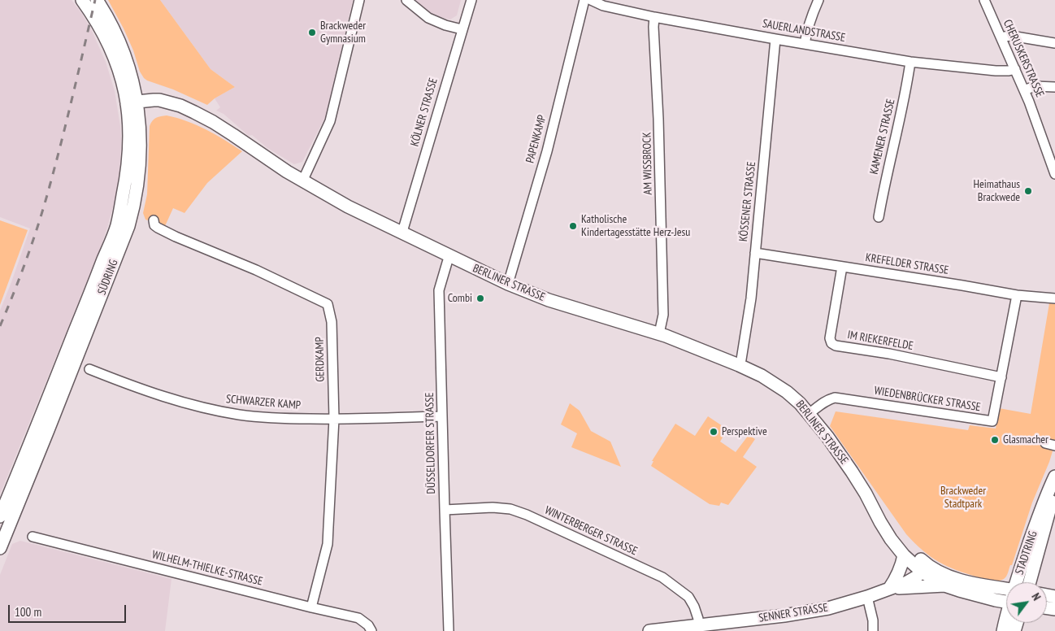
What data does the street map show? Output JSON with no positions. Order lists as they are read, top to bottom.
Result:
{
  "streets": {
    "street": [
      "SAUERLANDSTRASSE",
      "CHERUSKERSTRASSE",
      "KÖLNER STRASSE",
      "KAMENER STRASSE",
      "PAPENKAMP",
      "AM WISSBROCK",
      "KÖSSENER STRASSE",
      "KREFELDER STRASSE",
      "SÜDRING",
      "BERLINER STRASSE",
      "IM RIEKERFELDE",
      "GERDKAMP",
      "WIEDENBRÜCKER STRASSE",
      "SCHWARZER KAMP",
      "DÜSSELDORFER STRASSE",
      "WINTERBERGER STRASSE",
      "STADTRING",
      "WILHELM-THIELKE-STRASSE",
      "SENNER STRASSE"
    ]
  },
  "crossings": [
    ["SAUERLANDSTRASSE", "CHERUSKERSTRASSE"],
    ["SAUERLANDSTRASSE", "KAMENER STRASSE"],
    ["SAUERLANDSTRASSE", "AM WISSBROCK"],
    ["SAUERLANDSTRASSE", "KÖSSENER STRASSE"],
    ["KÖLNER STRASSE", "BERLINER STRASSE"],
    ["PAPENKAMP", "BERLINER STRASSE"],
    ["AM WISSBROCK", "BERLINER STRASSE"],
    ["KÖSSENER STRASSE", "KREFELDER STRASSE"],
    ["KÖSSENER STRASSE", "BERLINER STRASSE"],
    ["KREFELDER STRASSE", "IM RIEKERFELDE"],
    ["KREFELDER STRASSE", "WIEDENBRÜCKER STRASSE"],
    ["SÜDRING", "BERLINER STRASSE"],
    ["BERLINER STRASSE", "WIEDENBRÜCKER STRASSE"],
    ["BERLINER STRASSE", "DÜSSELDORFER STRASSE"],
    ["BERLINER STRASSE", "SENNER STRASSE"],
    ["IM RIEKERFELDE", "WIEDENBRÜCKER STRASSE"],
    ["GERDKAMP", "SCHWARZER KAMP"],
    ["GERDKAMP", "WILHELM-THIELKE-STRASSE"],
    ["SCHWARZER KAMP", "DÜSSELDORFER STRASSE"],
    ["DÜSSELDORFER STRASSE", "WINTERBERGER STRASSE"],
    ["WINTERBERGER STRASSE", "SENNER STRASSE"]
  ],
  "parks": ["Brackweder Stadtpark"],
  "places": [
    "Brackweder Gymnasium",
    "Heimathaus Brackwede",
    "Katholische Kindertagesstätte Herz-Jesu",
    "Combi",
    "Perspektive",
    "Glasmacher"
  ],
  "scale_bar": "100 m",
  "north": "top right"
}
